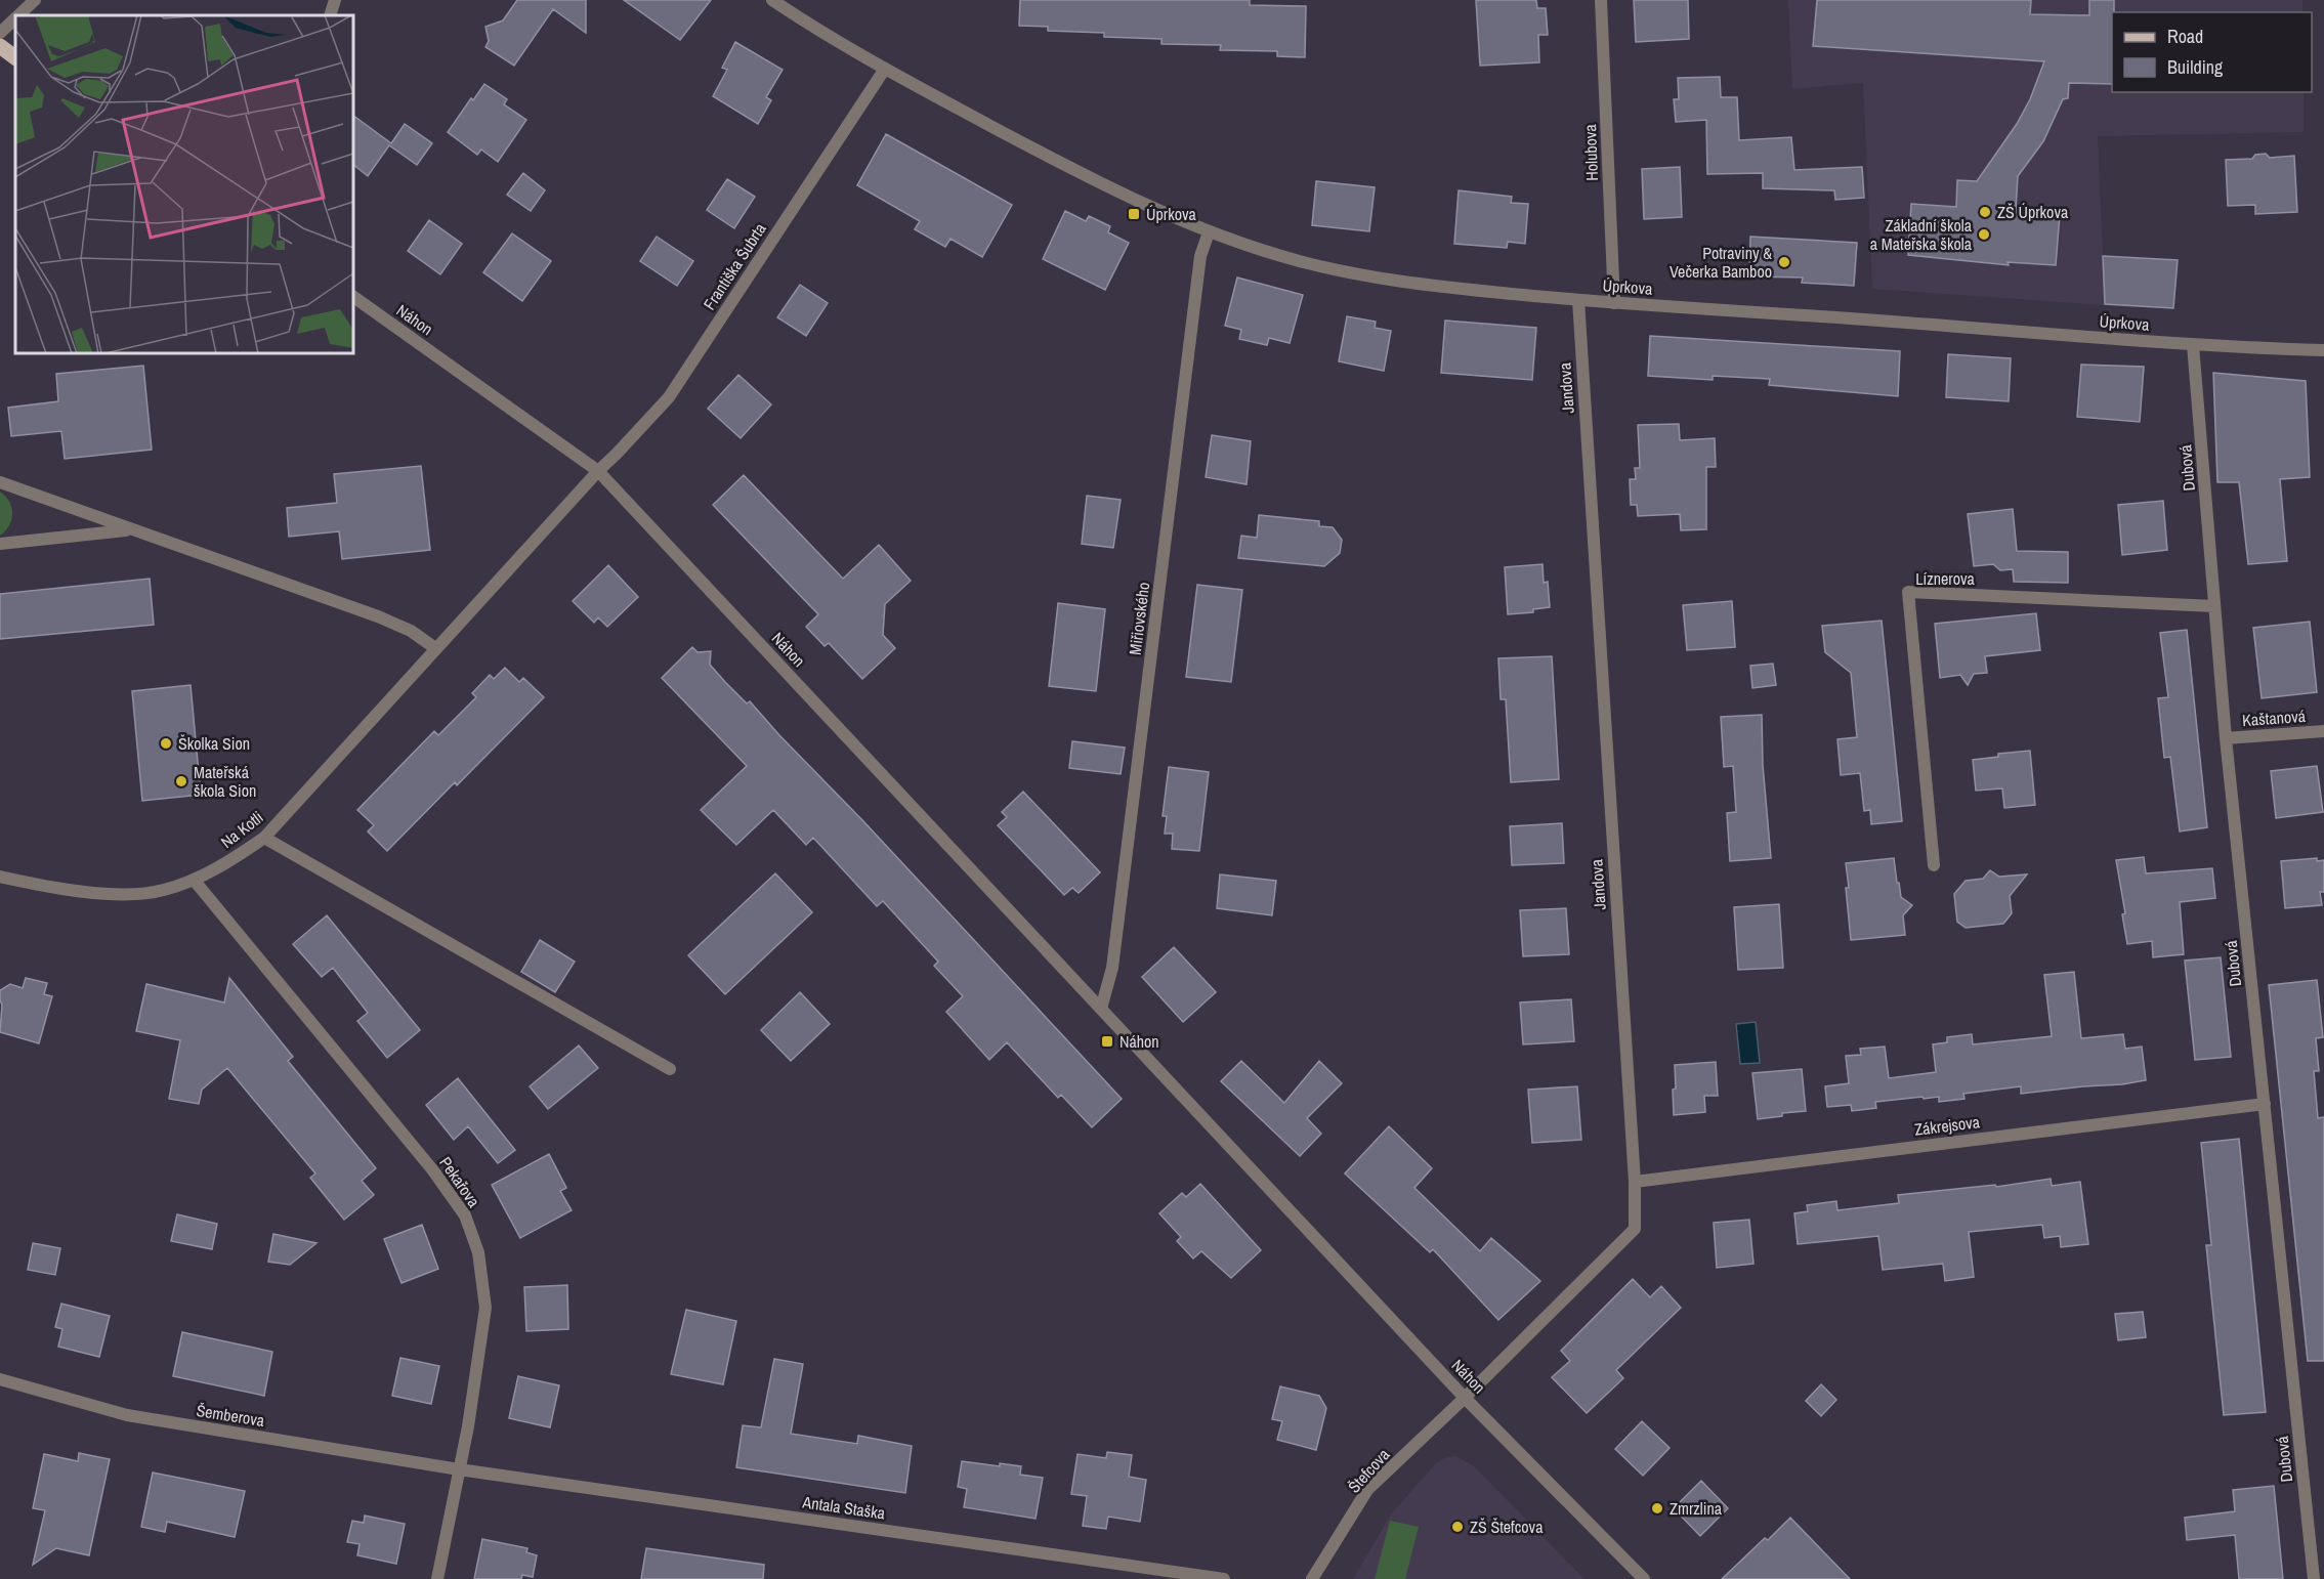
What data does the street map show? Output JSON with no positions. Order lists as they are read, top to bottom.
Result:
{
  "streets": {
    "street": [
      "Holubova",
      "Františka Šubrta",
      "Úprkova",
      "Náhon",
      "Jandova",
      "Dubová",
      "Líznerova",
      "Miřiovského",
      "Kaštanová",
      "Na Kotli",
      "Zákrejsova",
      "Pekařova",
      "Šemberova",
      "Štefcova",
      "Antala Staška"
    ]
  },
  "crossings": [
    ["Holubova", "Úprkova"],
    ["Františka Šubrta", "Úprkova"],
    ["Františka Šubrta", "Náhon"],
    ["Františka Šubrta", "Na Kotli"],
    ["Úprkova", "Jandova"],
    ["Úprkova", "Dubová"],
    ["Úprkova", "Miřiovského"],
    ["Náhon", "Jandova"],
    ["Náhon", "Miřiovského"],
    ["Náhon", "Na Kotli"],
    ["Náhon", "Štefcova"],
    ["Jandova", "Zákrejsova"],
    ["Jandova", "Štefcova"],
    ["Dubová", "Líznerova"],
    ["Dubová", "Kaštanová"],
    ["Dubová", "Zákrejsova"],
    ["Na Kotli", "Pekařova"],
    ["Pekařova", "Šemberova"],
    ["Pekařova", "Antala Staška"],
    ["Šemberova", "Antala Staška"]
  ],
  "places": {
    "other": [
      "ZŠ Úprkova",
      "Základní škola a Mateřska škola",
      "Potraviny & Večerka Bamboo",
      "Školka Sion",
      "Mateřská škola Sion",
      "Zmrzlina",
      "ZŠ Štefcova"
    ],
    "transit": ["Úprkova", "Náhon"]
  },
  "legend": ["Road", "Building"]
}
